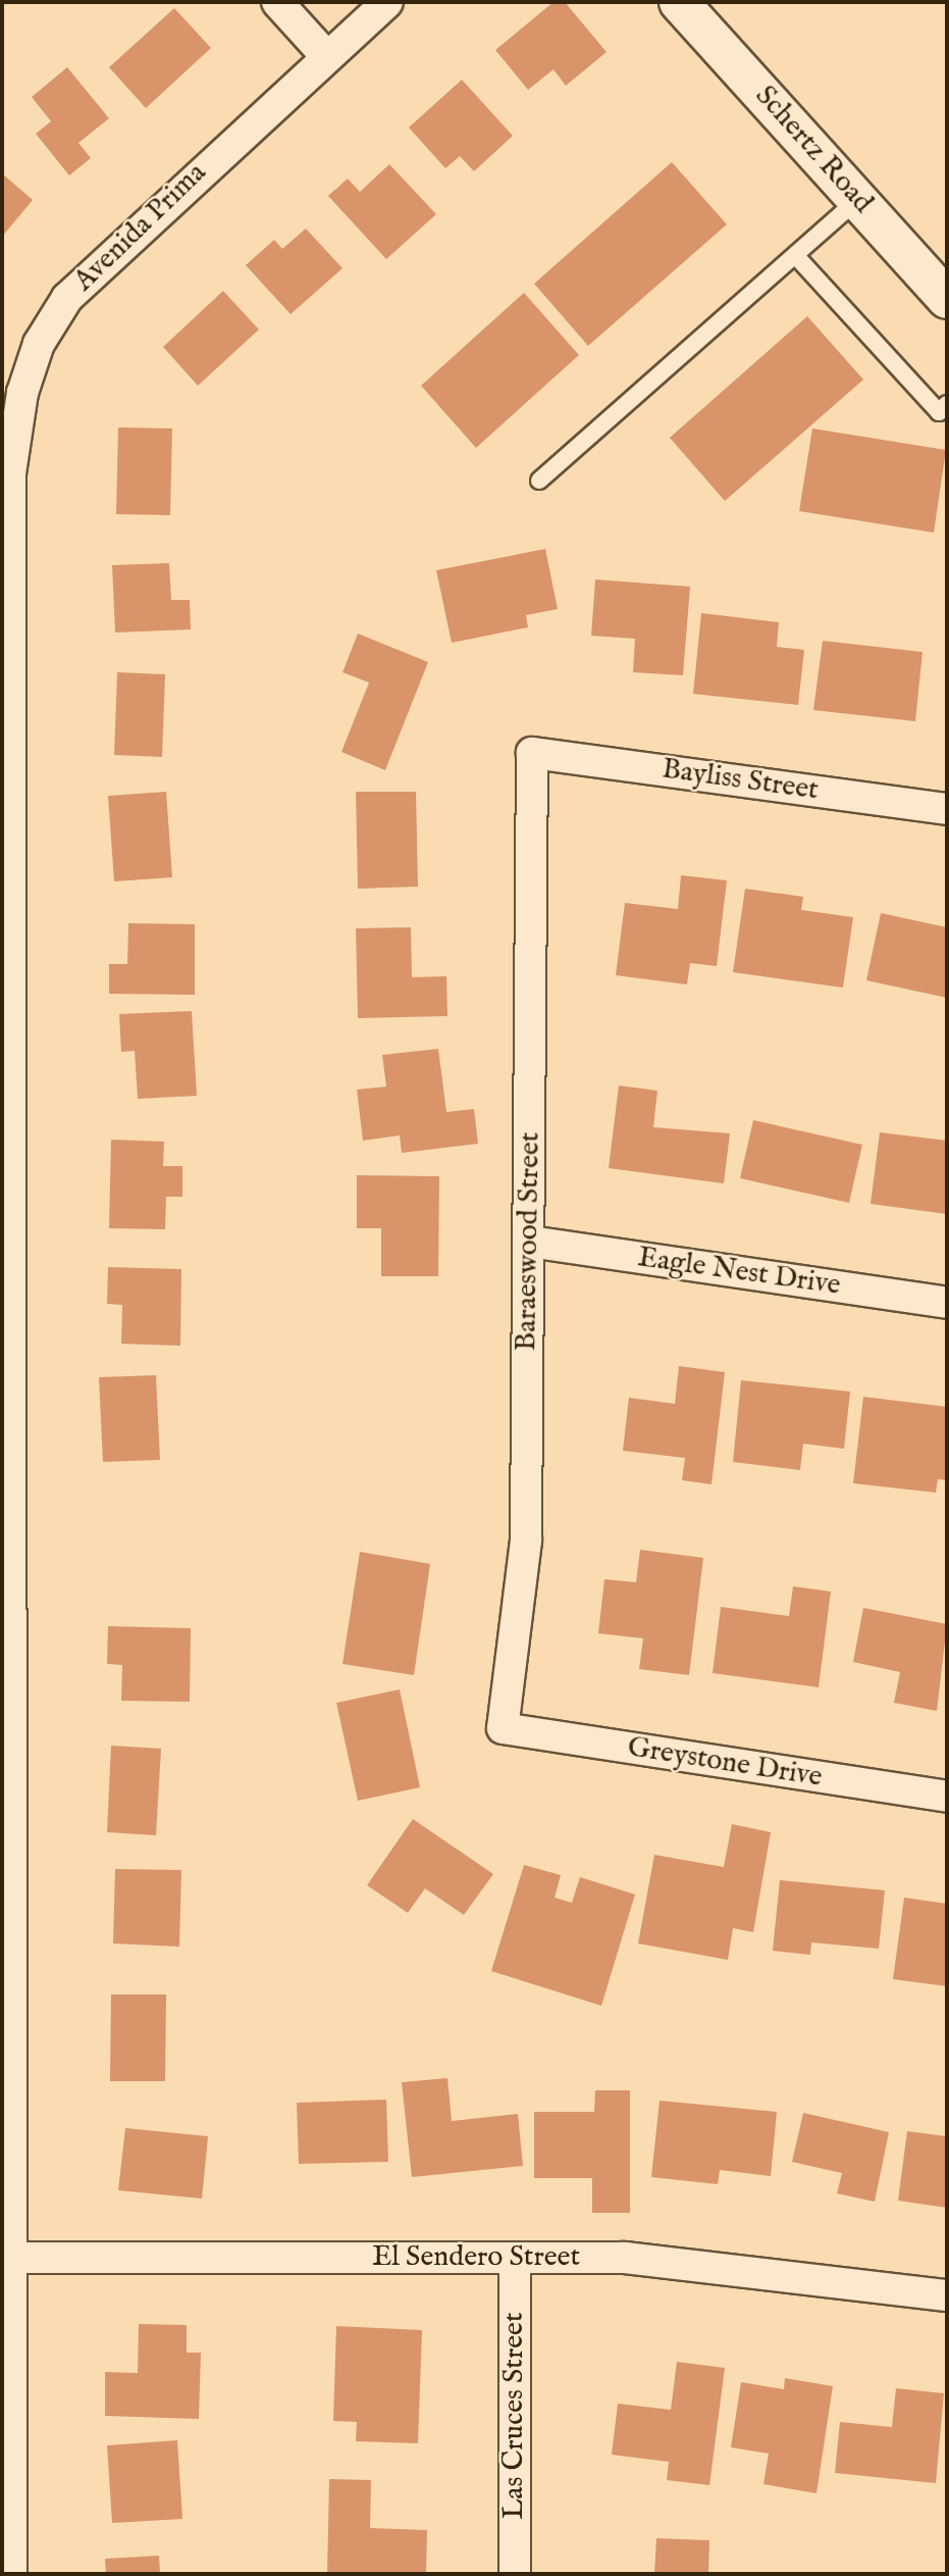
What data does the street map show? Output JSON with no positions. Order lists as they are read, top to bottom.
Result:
{
  "streets": {
    "street": [
      "Schertz Road",
      "Avenida Prima",
      "Bayliss Street",
      "Baraeswood Street",
      "Eagle Nest Drive",
      "Greystone Drive",
      "El Sendero Street",
      "Las Cruces Street"
    ]
  },
  "crossings": [
    ["Avenida Prima", "El Sendero Street"],
    ["Bayliss Street", "Baraeswood Street"],
    ["Baraeswood Street", "Eagle Nest Drive"],
    ["Baraeswood Street", "Greystone Drive"],
    ["El Sendero Street", "Las Cruces Street"]
  ]
}
